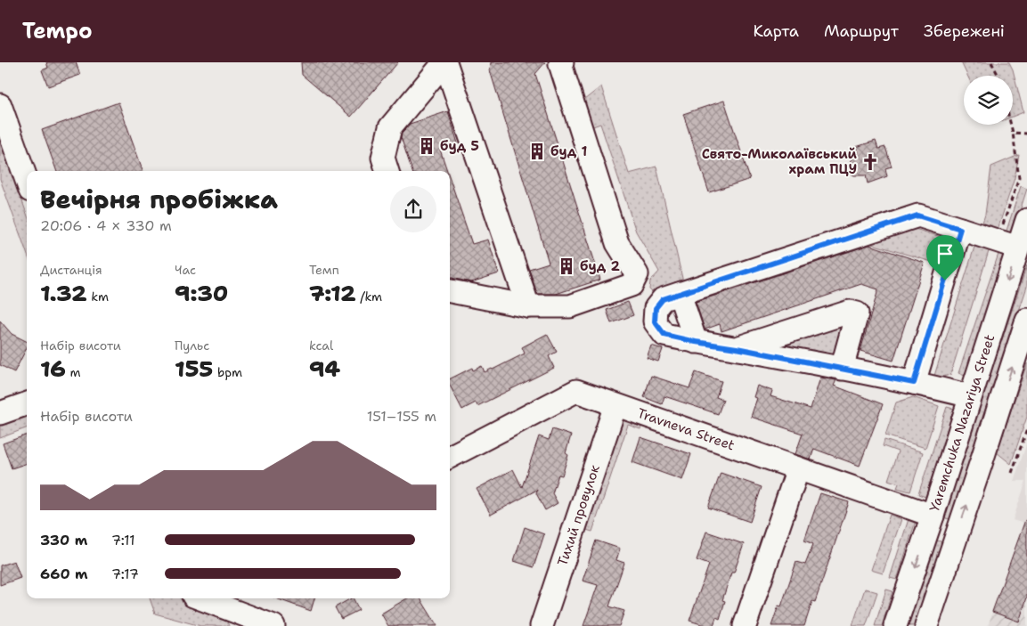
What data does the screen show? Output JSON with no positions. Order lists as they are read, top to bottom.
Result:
{
  "streets": {
    "street": ["Yaremchuka Nazariya Street", "Travneva Street", "Тихий провулок"]
  },
  "crossings": [
    ["Yaremchuka Nazariya Street", "Travneva Street"],
    ["Travneva Street", "Тихий провулок"]
  ],
  "places": {
    "building": ["буд 5", "буд 1", "буд 2"],
    "church": ["Свято-Миколаївський храм ПЦУ"]
  },
  "page": {
    "header": "Tempo",
    "nav": ["Карта", "Маршрут", "Збережені"],
    "heading": ["Вечірня пробіжка", "20:06 · 4 × 330 m"],
    "stats": [
      ["Дистанція", "1.32 km"],
      ["Час", "9:30"],
      ["Темп", "7:12 /km"],
      ["Набір висоти", "16 m"],
      ["Пульс", "155 bpm"],
      ["kcal", "94"]
    ],
    "chart": ["Набір висоти", "151–155 m"],
    "list": [
      {
        "name": "330 m",
        "note": "7:11"
      },
      {
        "name": "660 m",
        "note": "7:17"
      }
    ]
  }
}
